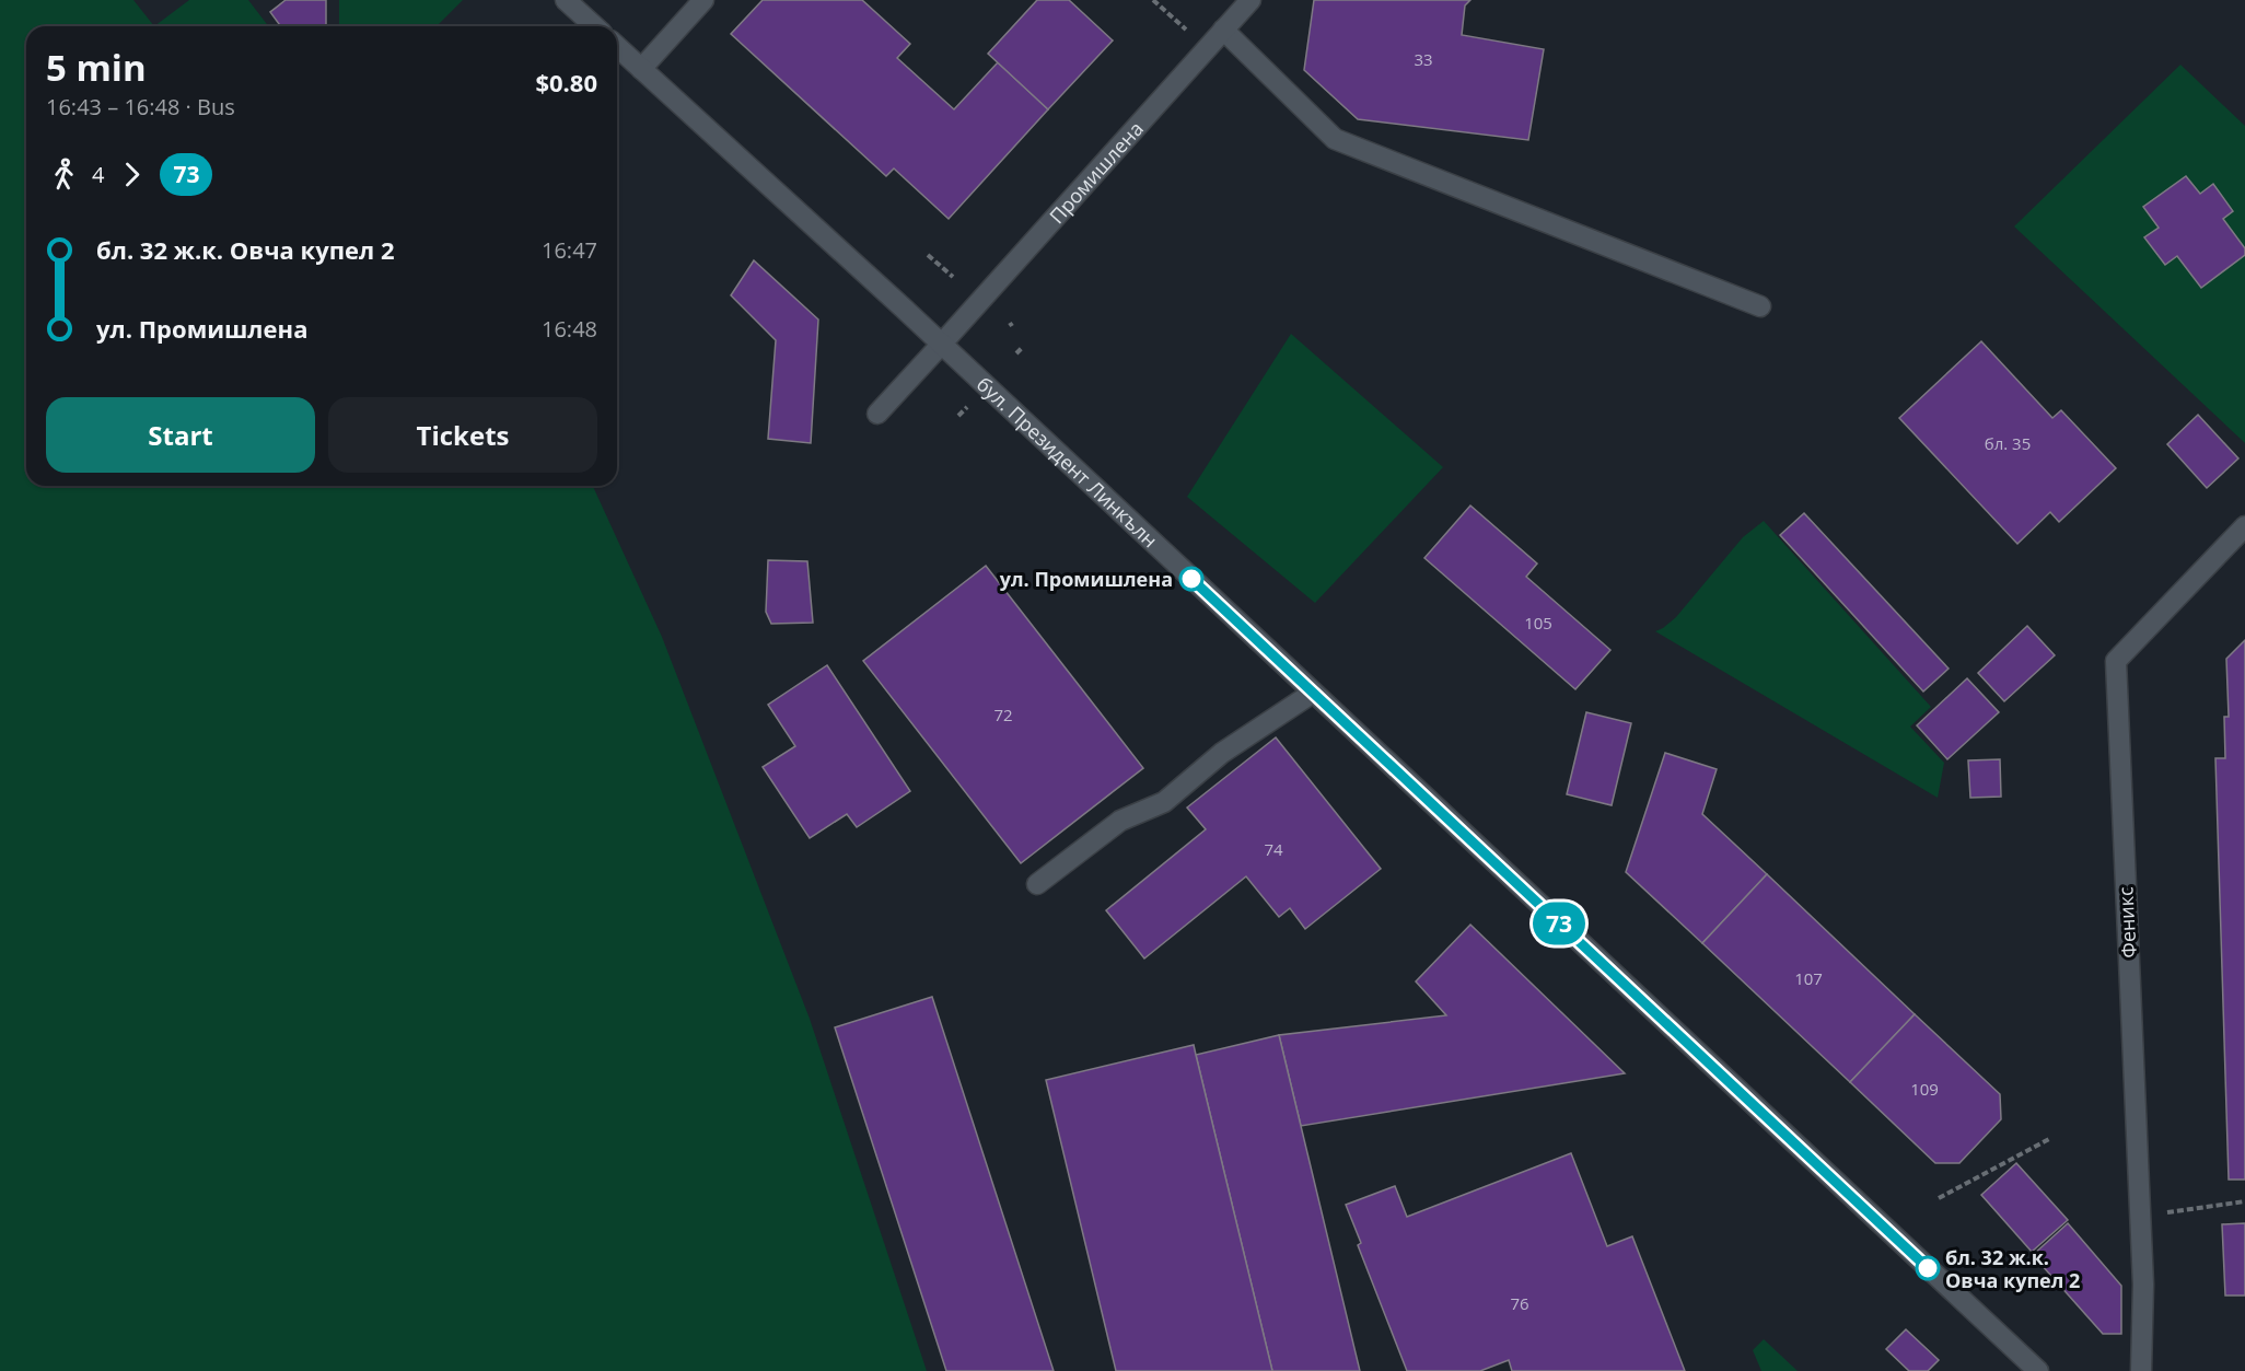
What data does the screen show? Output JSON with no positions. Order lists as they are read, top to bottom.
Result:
{
  "streets": {
    "street": ["Промишлена", "бул. Президент Линкълн", "Феникс"]
  },
  "crossings": [
    ["Промишлена", "бул. Президент Линкълн"]
  ],
  "places": ["ул. Промишлена", "бл. 32 ж.к. Овча купел 2"],
  "lines": ["bus line 73"],
  "house_numbers": [
    "33",
    "бл. 35",
    "105",
    "72",
    "74",
    "107",
    "109",
    "76"
  ],
  "page": {
    "on_map": "73",
    "heading": ["5 min", "16:43 – 16:48 · Bus", "$0.80"],
    "legs": ["4", "73"],
    "list": [
      {
        "name": "бл. 32 ж.к. Овча купел 2",
        "value": "16:47"
      },
      {
        "name": "ул. Промишлена",
        "value": "16:48"
      }
    ],
    "buttons": ["Start", "Tickets"]
  }
}
